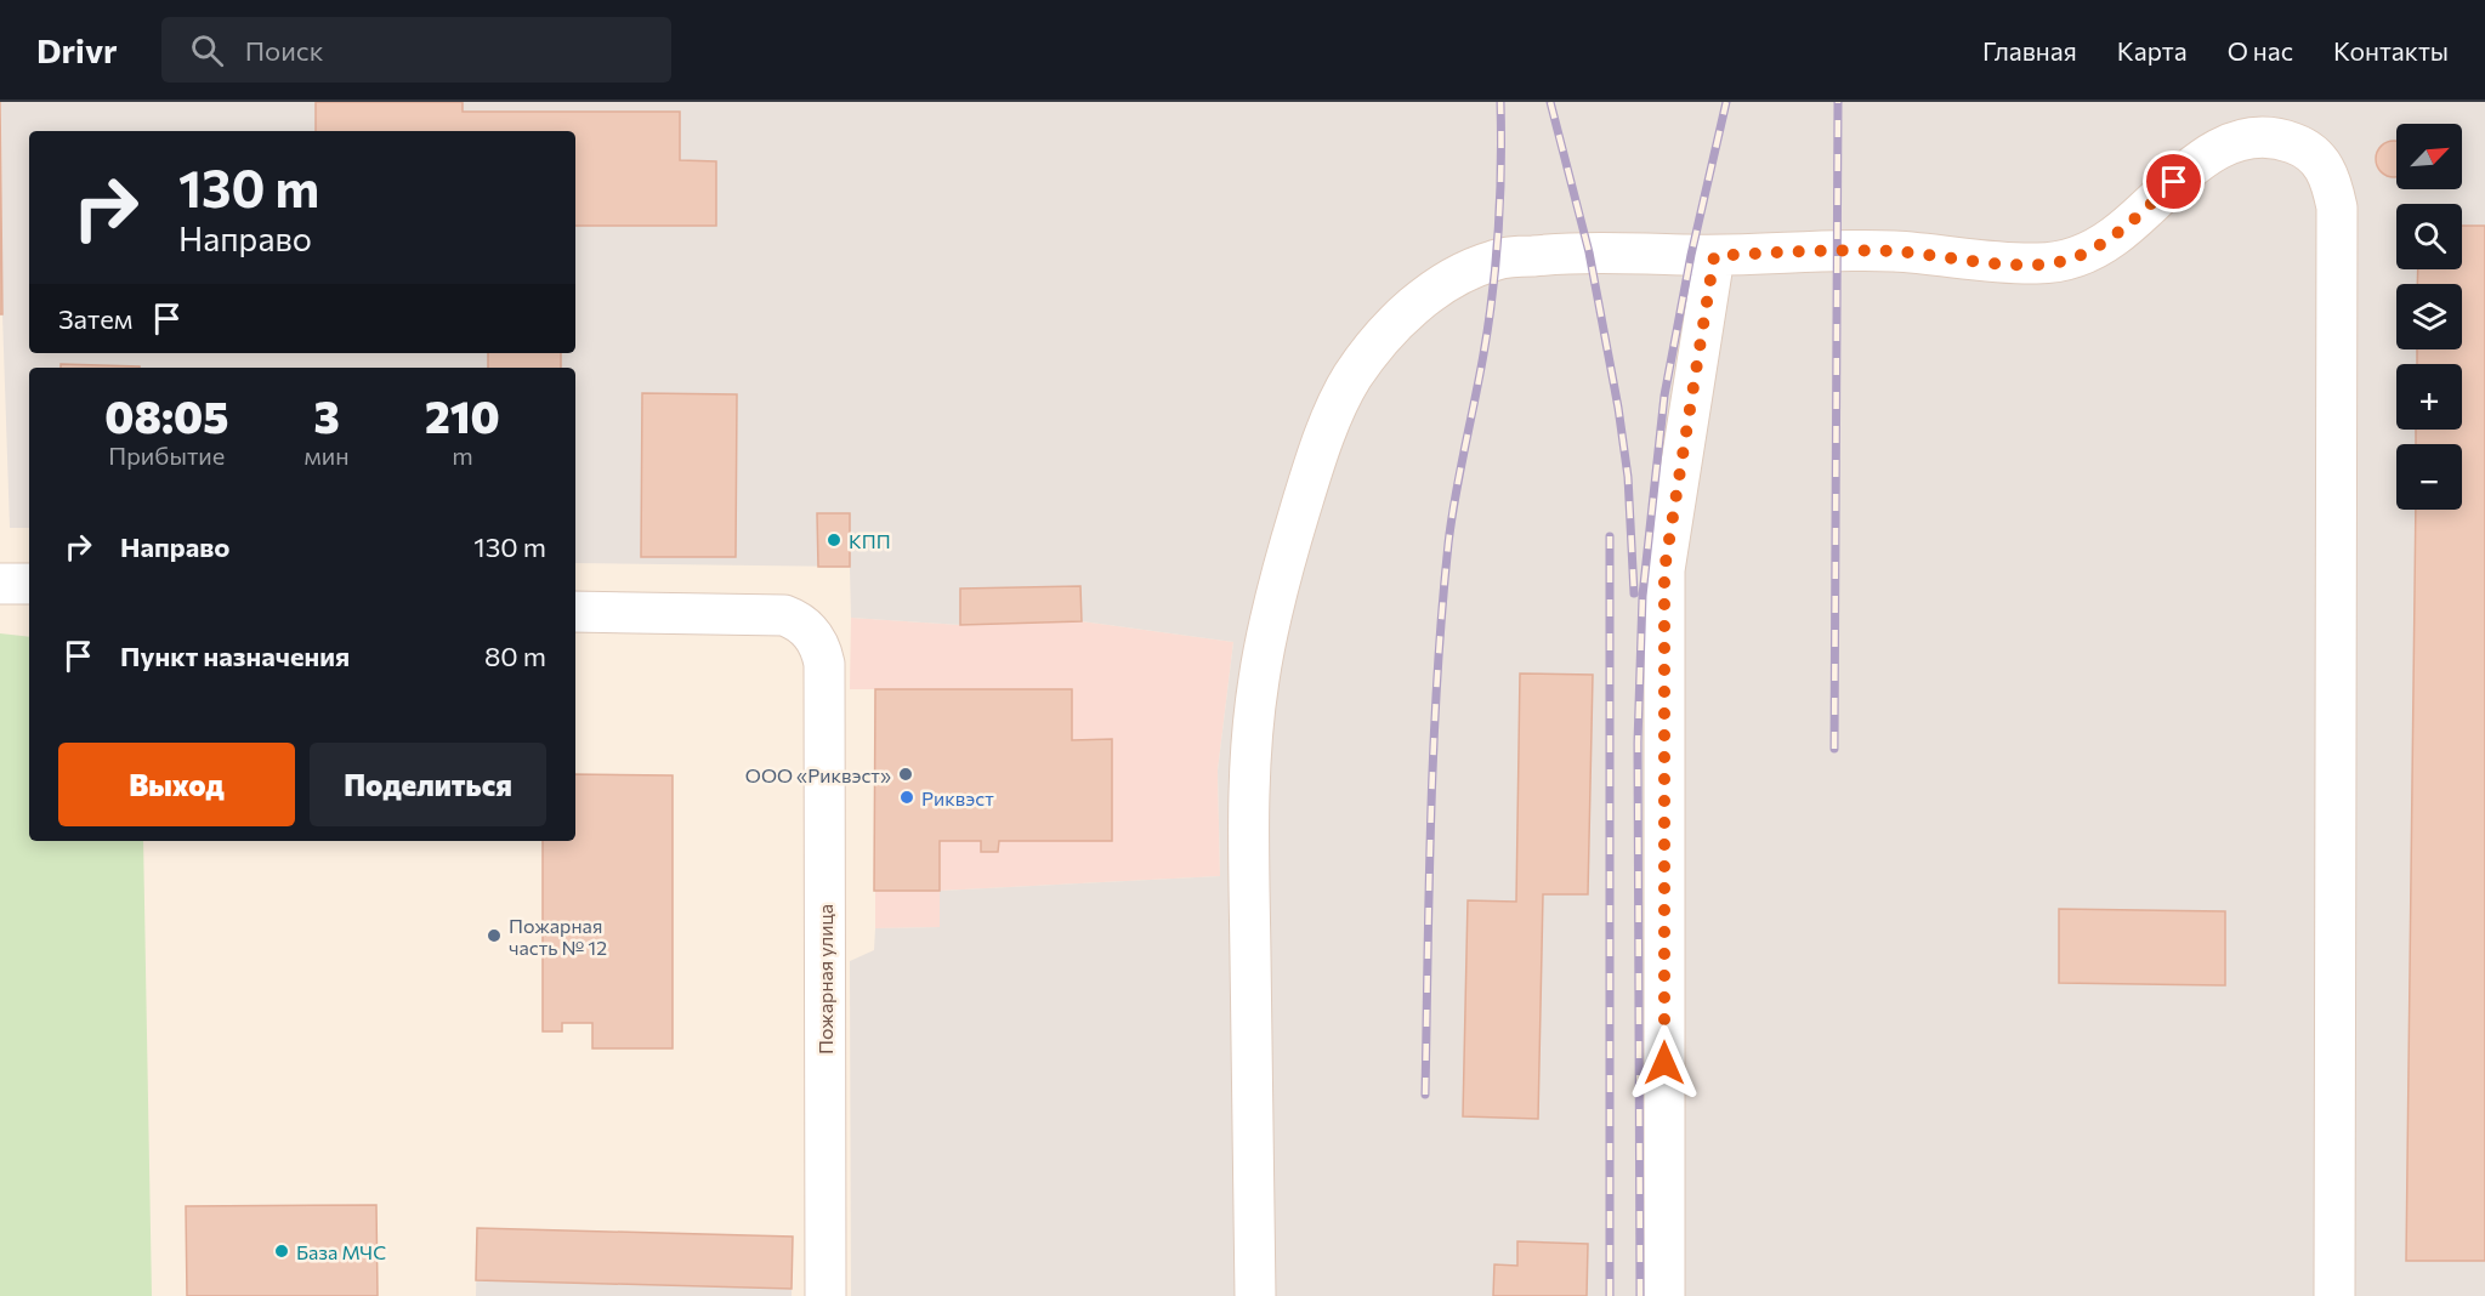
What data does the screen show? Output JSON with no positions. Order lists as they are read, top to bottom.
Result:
{
  "streets": {
    "street": ["Пожарная улица"]
  },
  "places": [
    "КПП",
    "ООО «Риквэст»",
    "Риквэст",
    "Пожарная часть № 12",
    "База МЧС"
  ],
  "north": "top right",
  "page": {
    "header": "Drivr",
    "search": "Поиск",
    "nav": [
      "Главная",
      "Карта",
      "О нас",
      "Контакты"
    ],
    "map_buttons": ["+", "−"],
    "turn": ["130 m", "Направо"],
    "then": "Затем",
    "eta": [
      "08:05",
      "Прибытие",
      "3",
      "мин",
      "210",
      "m"
    ],
    "list": [
      {
        "name": "Направо",
        "value": "130 m"
      },
      {
        "name": "Пункт назначения",
        "value": "80 m"
      }
    ],
    "buttons": ["Выход", "Поделиться"]
  }
}
